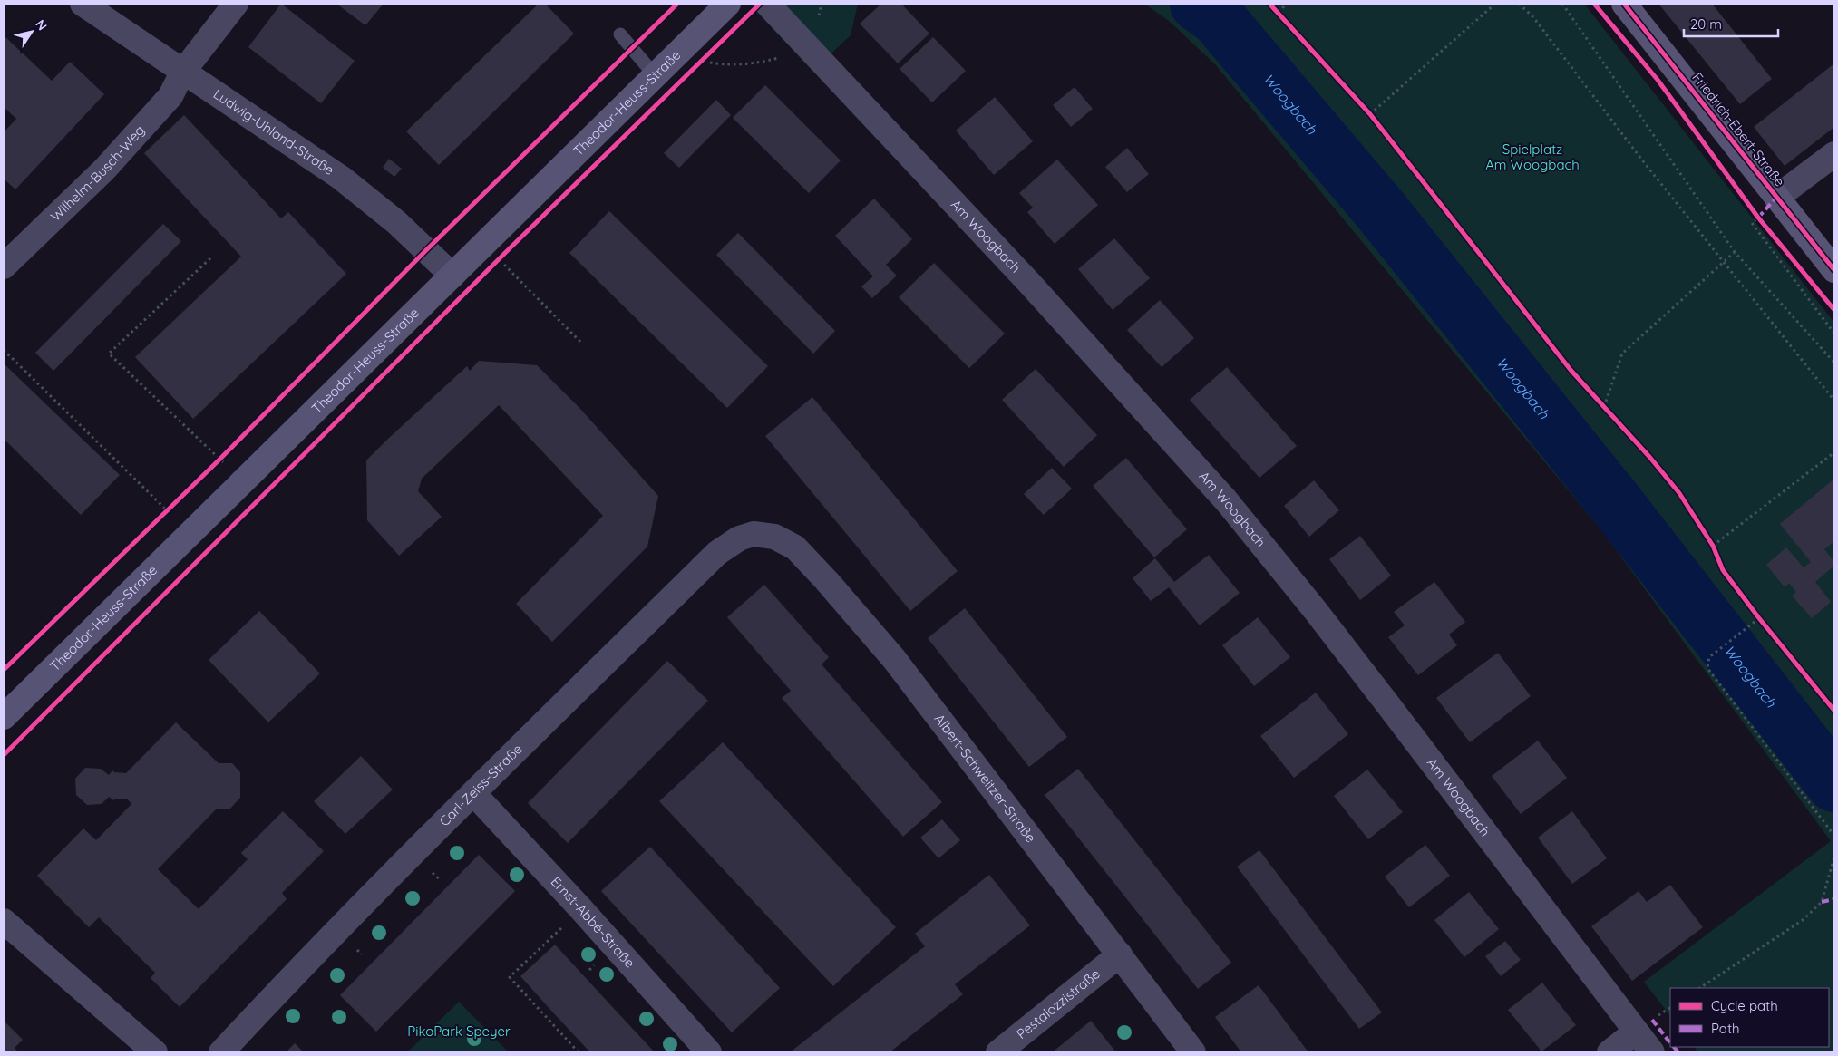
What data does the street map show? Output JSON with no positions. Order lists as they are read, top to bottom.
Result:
{
  "streets": {
    "main road": ["Theodor-Heuss-Straße", "Friedrich-Ebert-Straße"],
    "street": [
      "Ludwig-Uhland-Straße",
      "Wilhelm-Busch-Weg",
      "Am Woogbach",
      "Albert-Schweitzer-Straße",
      "Carl-Zeiss-Straße",
      "Ernst-Abbé-Straße",
      "Pestalozzistraße"
    ]
  },
  "crossings": [
    ["Theodor-Heuss-Straße", "Ludwig-Uhland-Straße"],
    ["Ludwig-Uhland-Straße", "Wilhelm-Busch-Weg"],
    ["Albert-Schweitzer-Straße", "Carl-Zeiss-Straße"],
    ["Albert-Schweitzer-Straße", "Pestalozzistraße"],
    ["Carl-Zeiss-Straße", "Ernst-Abbé-Straße"]
  ],
  "water": ["Woogbach"],
  "parks": ["Spielplatz Am Woogbach", "PikoPark Speyer"],
  "legend": ["Cycle path", "Path"],
  "scale_bar": "20 m",
  "north": "top right"
}
